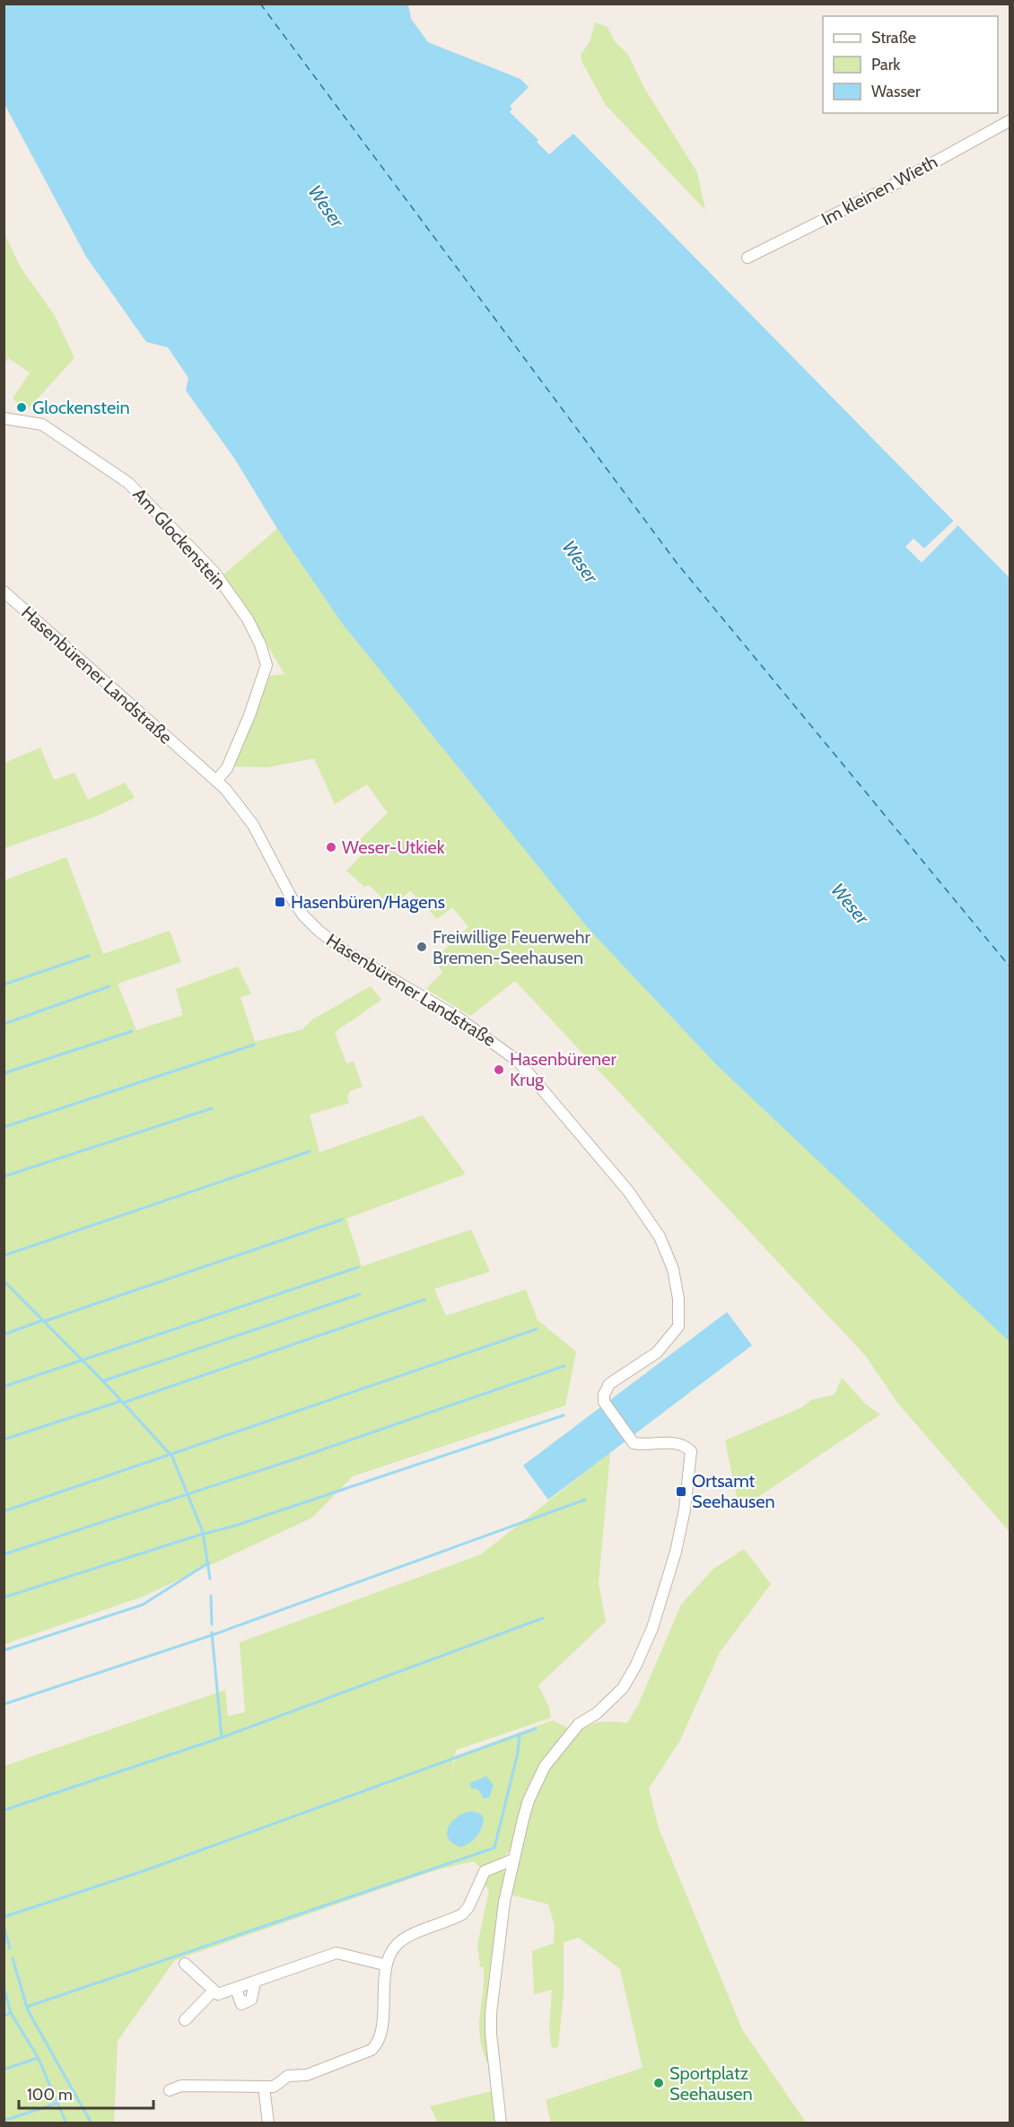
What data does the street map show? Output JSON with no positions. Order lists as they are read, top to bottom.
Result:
{
  "streets": {
    "street": ["Im kleinen Wieth", "Am Glockenstein", "Hasenbürener Landstraße"]
  },
  "crossings": [
    ["Am Glockenstein", "Hasenbürener Landstraße"]
  ],
  "water": ["Weser"],
  "places": {
    "other": [
      "Glockenstein",
      "Weser-Utkiek",
      "Freiwillige Feuerwehr Bremen-Seehausen",
      "Hasenbürener Krug",
      "Sportplatz Seehausen"
    ],
    "transit": ["Hasenbüren/Hagens", "Ortsamt Seehausen"]
  },
  "legend": ["Straße", "Park", "Wasser"],
  "scale_bar": "100 m"
}
